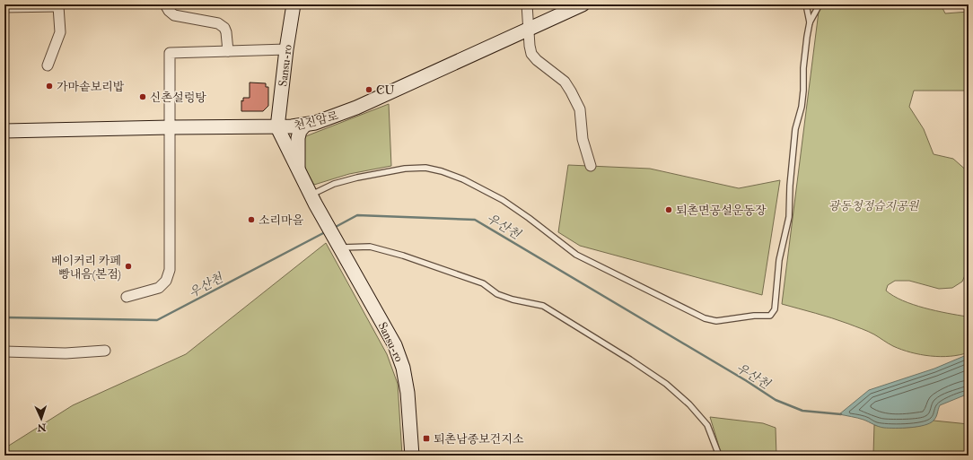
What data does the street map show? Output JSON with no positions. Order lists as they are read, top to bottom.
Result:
{
  "streets": {
    "main road": ["Sansu-ro", "천진암로"]
  },
  "crossings": [
    ["Sansu-ro", "천진암로"]
  ],
  "water": ["우산천"],
  "parks": ["광동청정습지공원"],
  "places": {
    "other": [
      "가마솥보리밥",
      "CU",
      "신촌설렁탕",
      "퇴촌면공설운동장",
      "소리마을",
      "베이커리 카페 빵내음(본점)"
    ],
    "transit": ["퇴촌남종보건지소"]
  },
  "north": "bottom"
}
